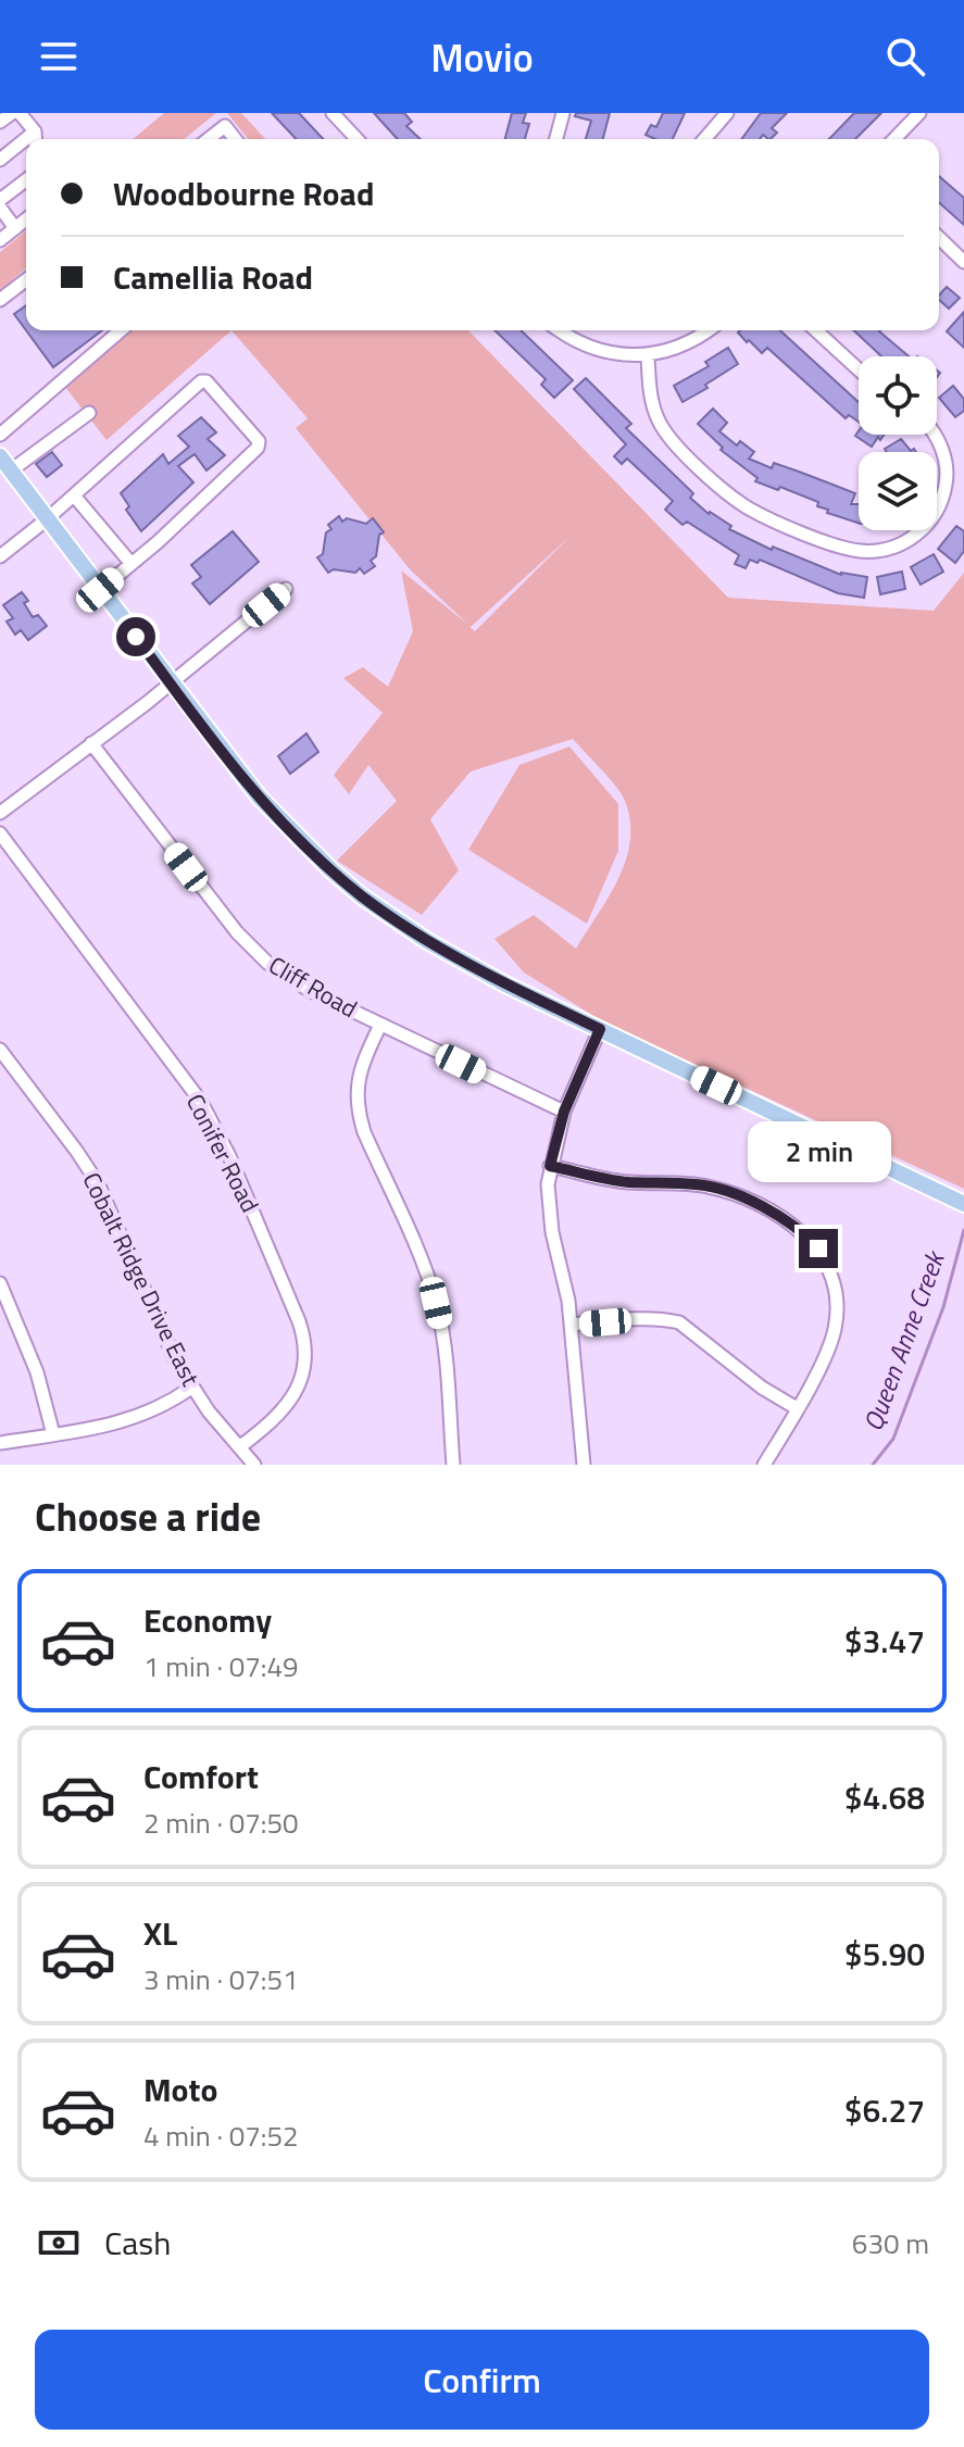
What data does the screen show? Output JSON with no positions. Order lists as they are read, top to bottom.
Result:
{
  "streets": {
    "street": ["Cliff Road", "Conifer Road", "Cobalt Ridge Drive East"]
  },
  "crossings": [
    ["Conifer Road", "Cobalt Ridge Drive East"]
  ],
  "water": ["Queen Anne Creek"],
  "page": {
    "header": "Movio",
    "banner": ["Woodbourne Road", "Camellia Road"],
    "bubble": "2 min",
    "heading": "Choose a ride",
    "list": [
      {
        "name": "Economy",
        "note": "1 min · 07:49",
        "value": "$3.47"
      },
      {
        "name": "Comfort",
        "note": "2 min · 07:50",
        "value": "$4.68"
      },
      {
        "name": "XL",
        "note": "3 min · 07:51",
        "value": "$5.90"
      },
      {
        "name": "Moto",
        "note": "4 min · 07:52",
        "value": "$6.27"
      }
    ],
    "pay": ["Cash", "630 m"],
    "buttons": "Confirm"
  }
}
